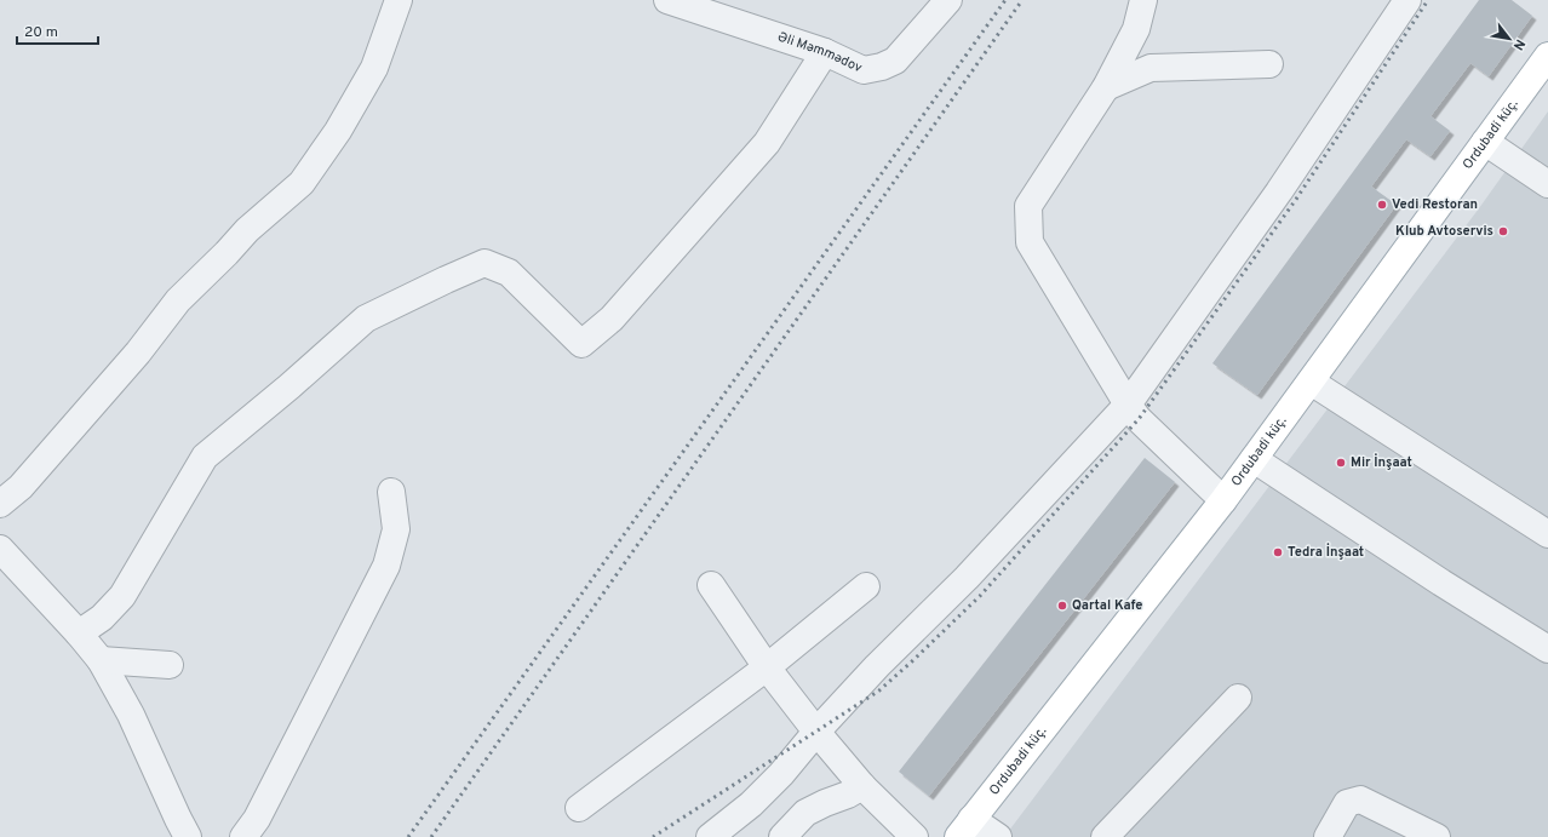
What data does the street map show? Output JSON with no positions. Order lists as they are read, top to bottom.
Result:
{
  "streets": {
    "main road": ["Ordubadi küç."],
    "street": ["Əli Məmmədov"]
  },
  "places": [
    "Vedi Restoran",
    "Klub Avtoservis",
    "Mir İnşaat",
    "Tedra İnşaat",
    "Qartal Kafe"
  ],
  "scale_bar": "20 m",
  "north": "bottom right"
}
